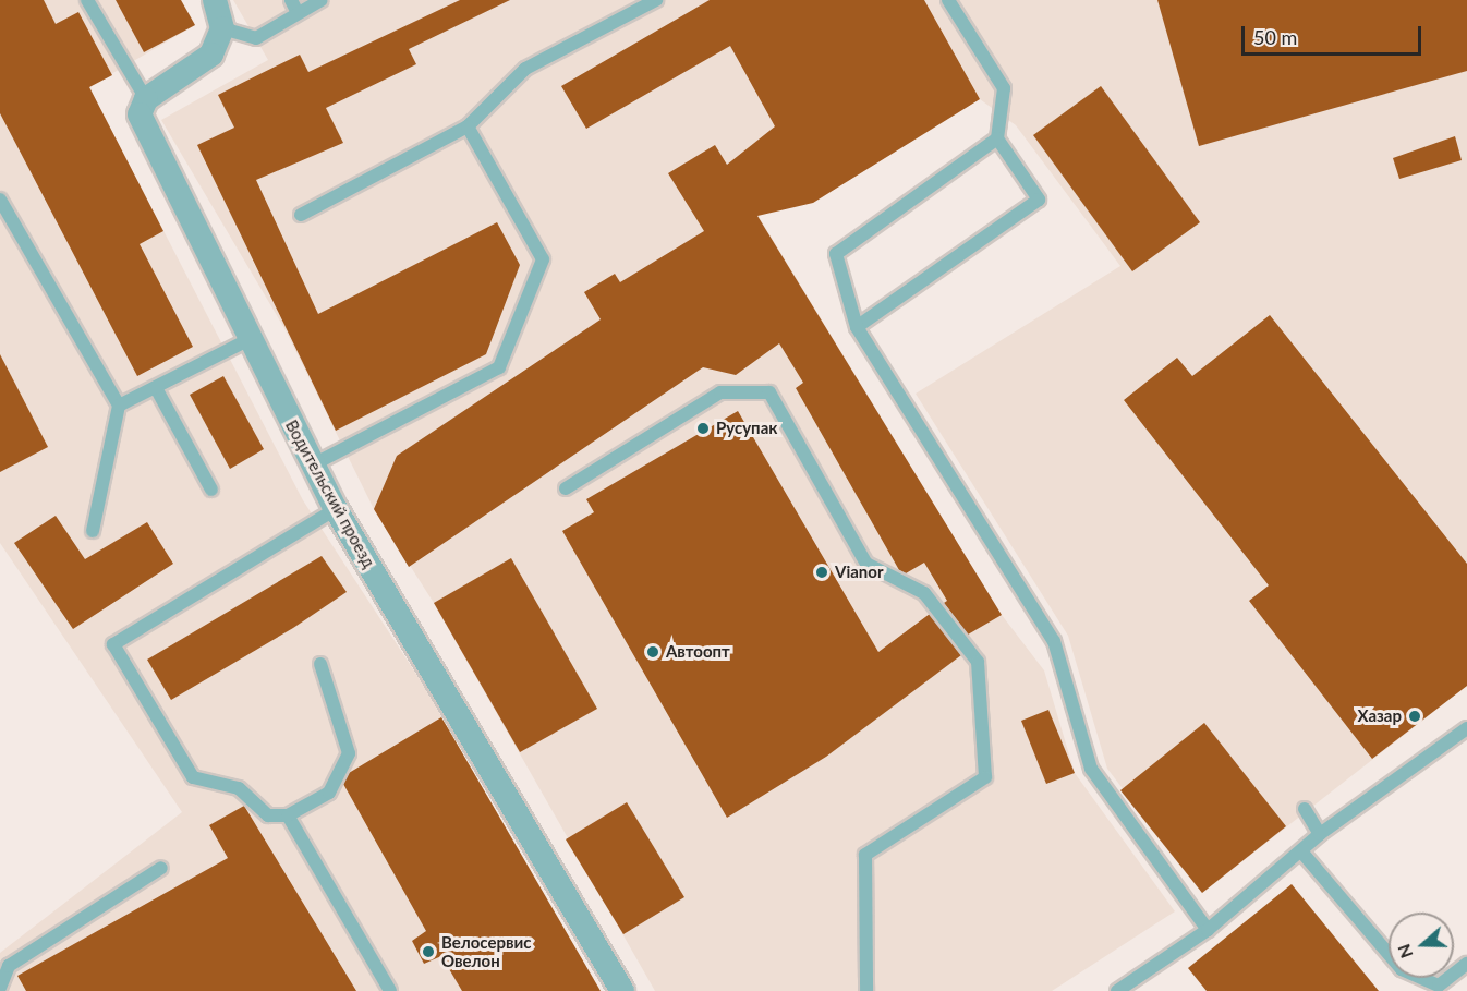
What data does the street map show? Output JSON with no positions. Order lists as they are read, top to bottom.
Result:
{
  "streets": {
    "street": ["Водительский проезд"]
  },
  "places": [
    "Русупак",
    "Vianor",
    "Автоопт",
    "Хазар",
    "Велосервис Овелон"
  ],
  "scale_bar": "50 m",
  "north": "left"
}
